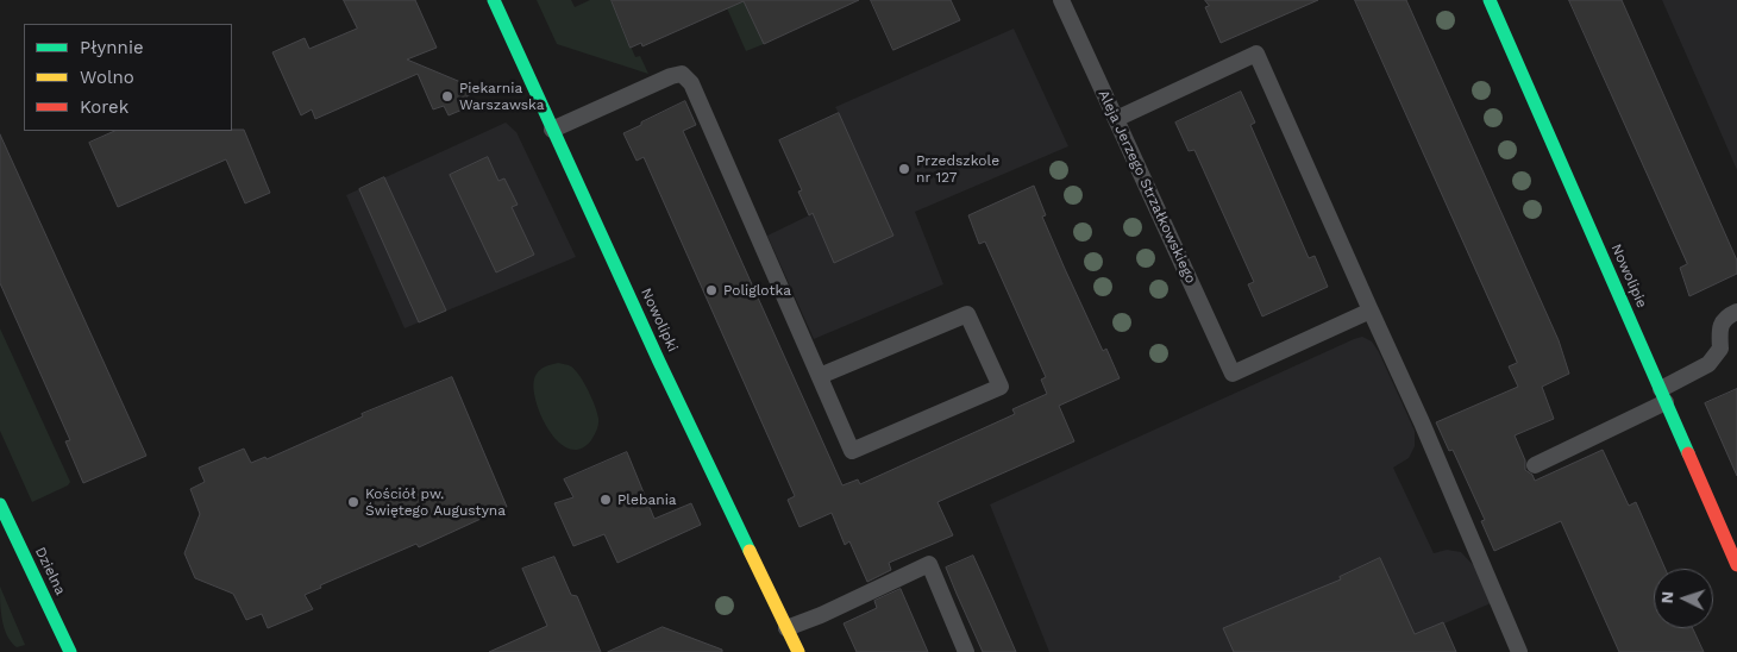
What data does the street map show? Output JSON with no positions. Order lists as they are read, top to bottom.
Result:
{
  "streets": {
    "street": ["Nowolipie", "Nowolipki", "Dzielna"],
    "lane": ["Aleja Jerzego Strzałkowskiego"]
  },
  "places": [
    "Piekarnia Warszawska",
    "Przedszkole nr 127",
    "Poliglotka",
    "Plebania",
    "Kościół pw. Świętego Augustyna"
  ],
  "legend": ["Płynnie", "Wolno", "Korek"],
  "north": "left"
}
